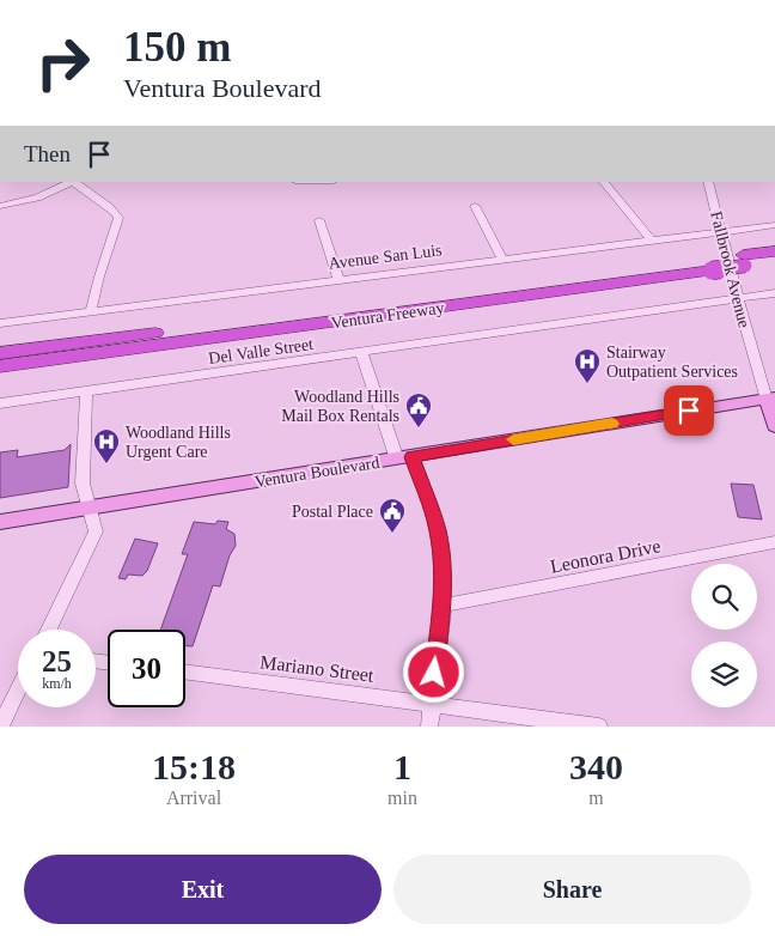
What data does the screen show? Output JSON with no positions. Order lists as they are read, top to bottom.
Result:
{
  "streets": {
    "highway": ["Ventura Freeway"],
    "main road": ["Fallbrook Avenue", "Ventura Boulevard"],
    "street": [
      "Avenue San Luis",
      "Del Valle Street",
      "Leonora Drive",
      "Mariano Street"
    ]
  },
  "crossings": [
    ["Avenue San Luis", "Fallbrook Avenue"],
    ["Fallbrook Avenue", "Del Valle Street"],
    ["Fallbrook Avenue", "Ventura Boulevard"]
  ],
  "places": {
    "hospital": ["Stairway Outpatient Services", "Woodland Hills Urgent Care"],
    "public building": ["Woodland Hills Mail Box Rentals", "Postal Place"]
  },
  "page": {
    "turn": ["150 m", "Ventura Boulevard"],
    "then": "Then",
    "speed": "25 km/h",
    "limit": "30",
    "eta": [
      "15:18",
      "Arrival",
      "1",
      "min",
      "340",
      "m"
    ],
    "buttons": ["Exit", "Share"]
  }
}
